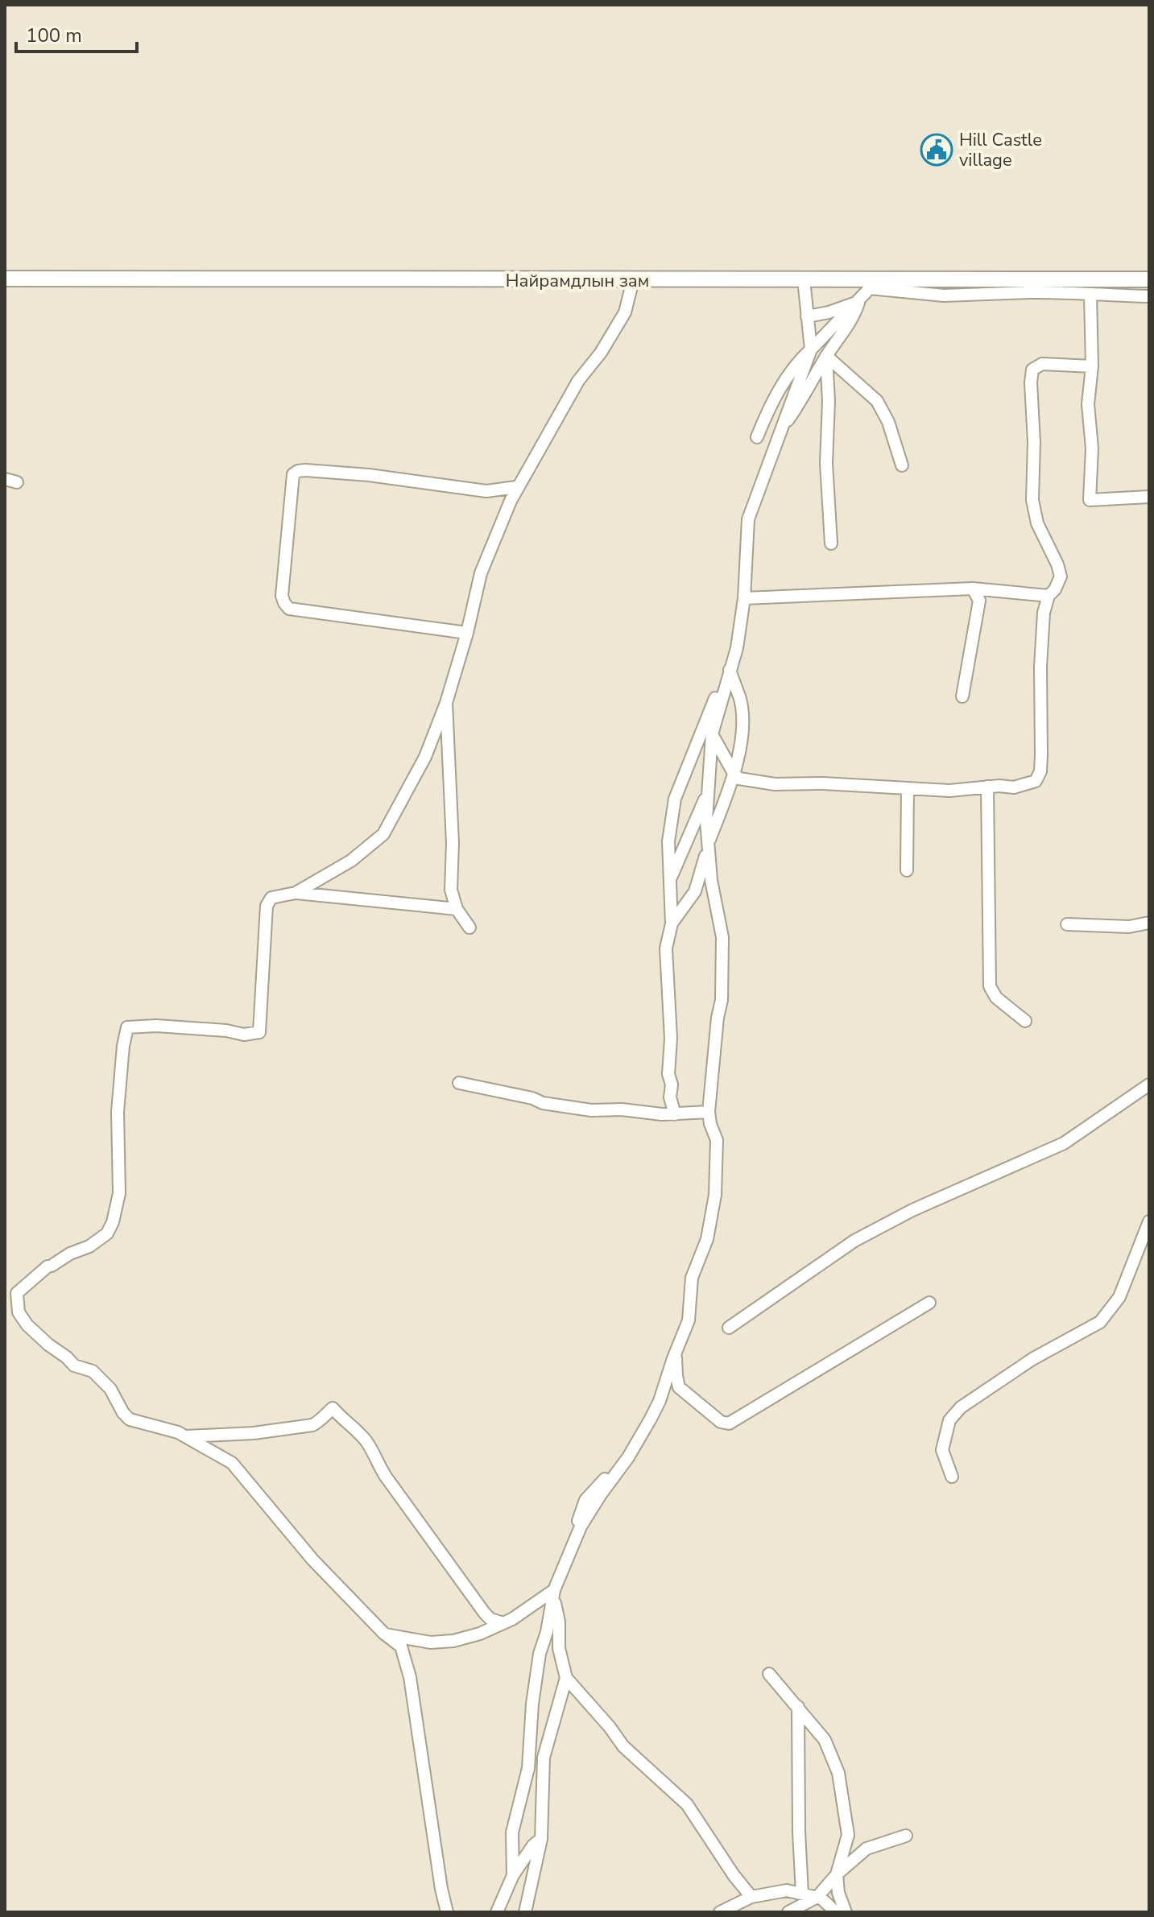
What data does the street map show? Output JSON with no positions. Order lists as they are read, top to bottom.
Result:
{
  "streets": {
    "main road": ["Найрамдлын зам"]
  },
  "places": {
    "public building": ["Hill Castle village"]
  },
  "scale_bar": "100 m"
}
